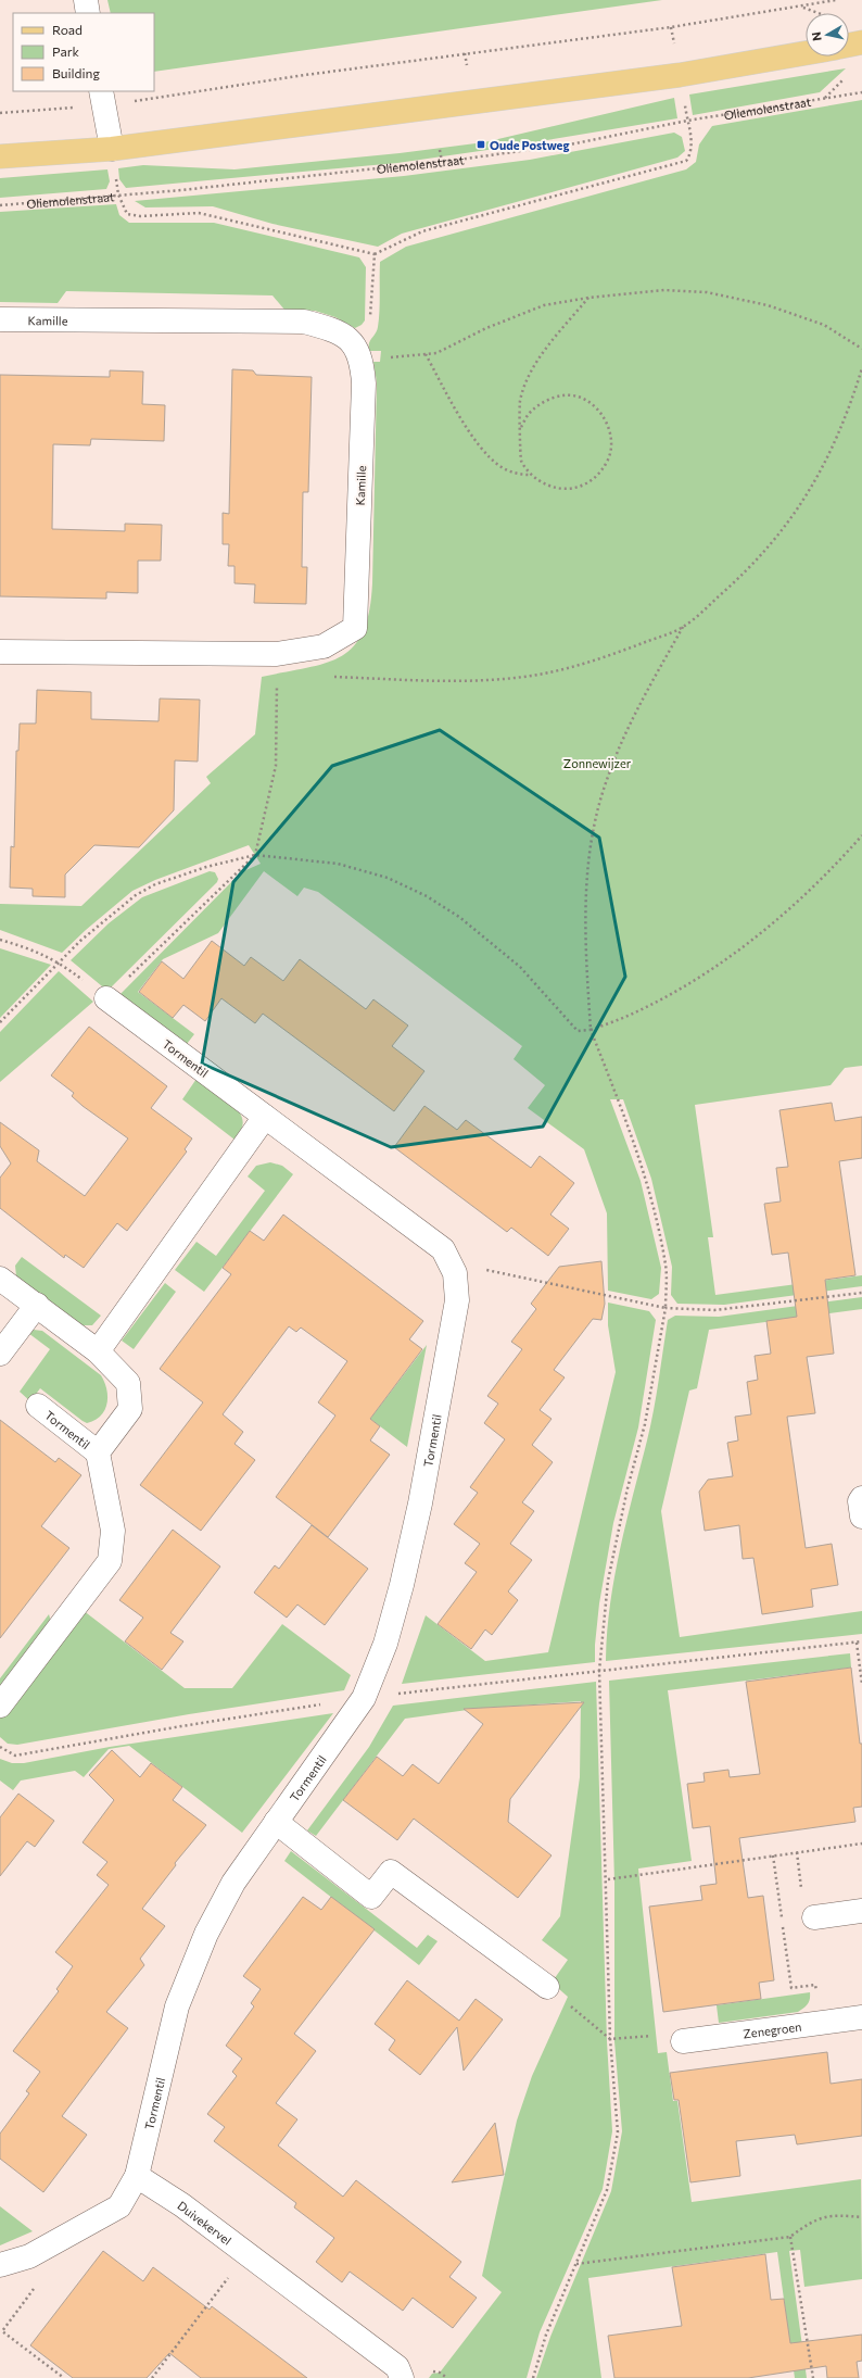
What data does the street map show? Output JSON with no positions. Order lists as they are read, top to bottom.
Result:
{
  "streets": {
    "street": [
      "Kamille",
      "Tormentil",
      "Zenegroen",
      "Duivekervel"
    ],
    "path": ["Oliemolenstraat"]
  },
  "crossings": [
    ["Tormentil", "Duivekervel"]
  ],
  "parks": ["Zonnewijzer"],
  "places": {
    "transit": ["Oude Postweg"]
  },
  "legend": ["Road", "Park", "Building"],
  "north": "left"
}
